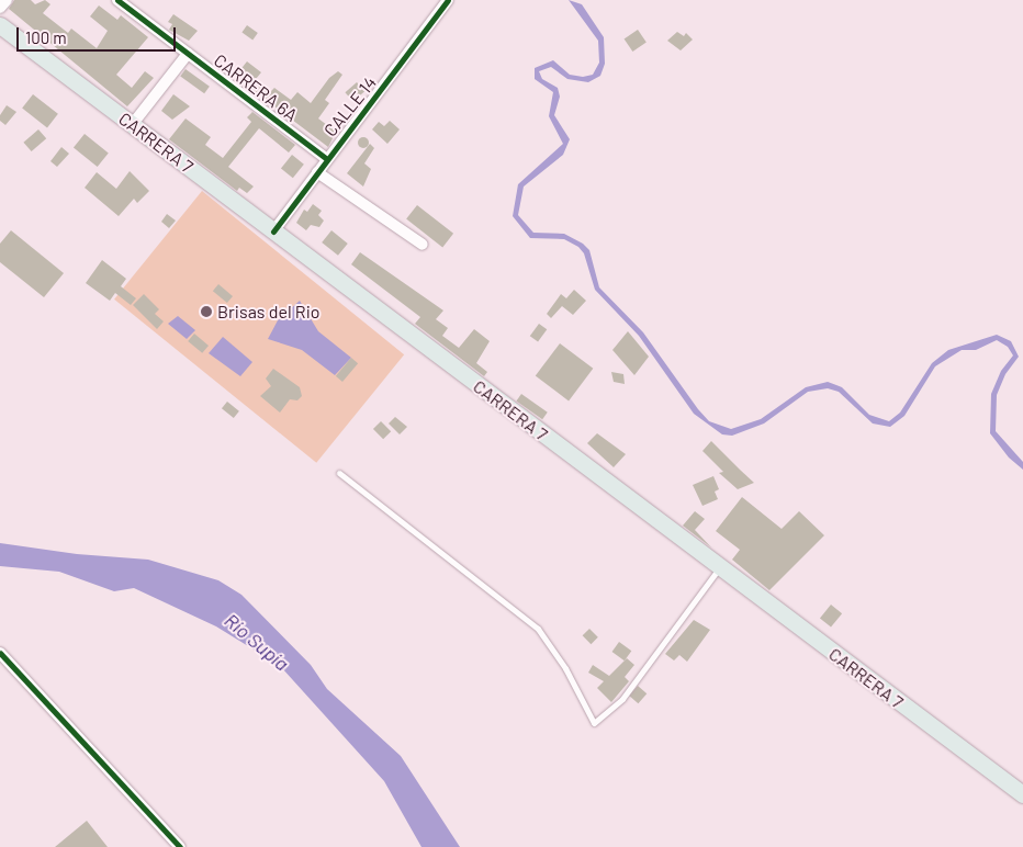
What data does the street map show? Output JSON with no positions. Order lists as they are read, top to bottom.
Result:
{
  "streets": {
    "main road": ["CARRERA 7"],
    "street": ["CARRERA 6A", "CALLE 14"]
  },
  "crossings": [
    ["CARRERA 6A", "CALLE 14"],
    ["CALLE 14", "CARRERA 7"]
  ],
  "water": ["Río Supía"],
  "places": ["Brisas del Rio"],
  "scale_bar": "100 m"
}
